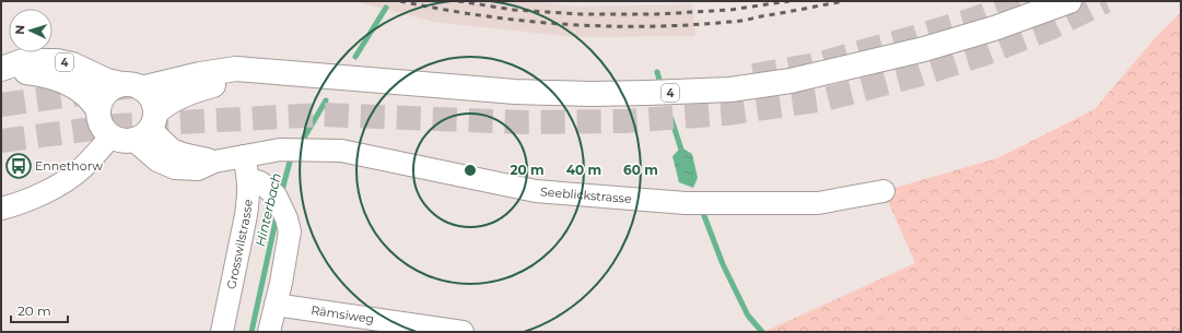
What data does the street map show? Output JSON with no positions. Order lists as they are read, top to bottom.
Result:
{
  "streets": {
    "main road": ["4"],
    "street": ["Seeblickstrasse", "Grosswilstrasse", "Rämsiweg"]
  },
  "crossings": [
    ["4", "Seeblickstrasse"],
    ["Seeblickstrasse", "Grosswilstrasse"]
  ],
  "water": ["Hinterbach"],
  "places": {
    "bus stop": ["Ennethorw"]
  },
  "scale_bar": "20 m",
  "north": "left",
  "rings": ["20 m", "40 m", "60 m"]
}
